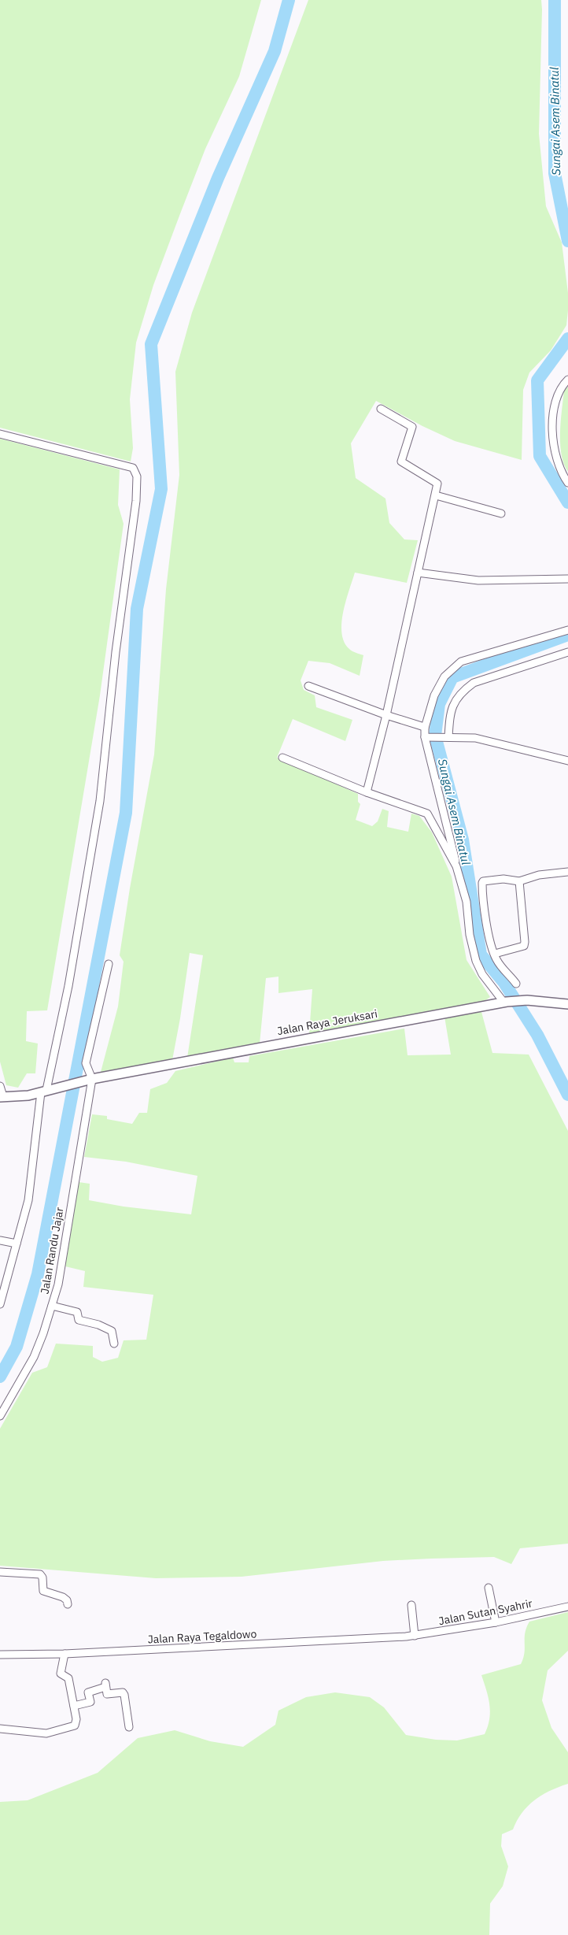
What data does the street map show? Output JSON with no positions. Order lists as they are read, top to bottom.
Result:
{
  "streets": {
    "street": [
      "Jalan Raya Jeruksari",
      "Jalan Randu Jajar",
      "Jalan Sutan Syahrir",
      "Jalan Raya Tegaldowo"
    ]
  },
  "crossings": [
    ["Jalan Raya Jeruksari", "Jalan Randu Jajar"],
    ["Jalan Sutan Syahrir", "Jalan Raya Tegaldowo"]
  ],
  "water": ["Sungai Asem Binatul"]
}
